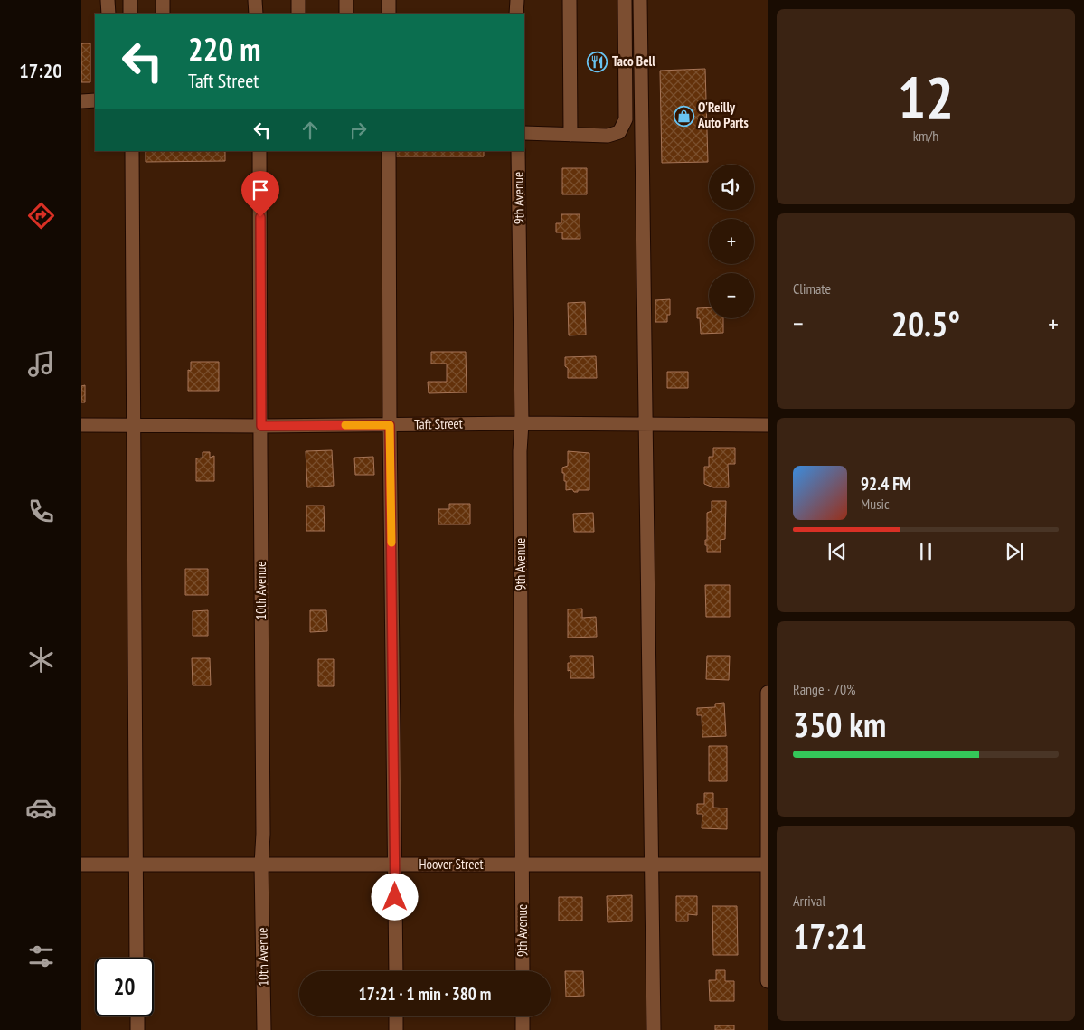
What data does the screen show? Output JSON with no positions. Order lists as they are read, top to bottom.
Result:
{
  "streets": {
    "street": [
      "9th Avenue",
      "Taft Street",
      "10th Avenue",
      "Hoover Street"
    ]
  },
  "crossings": [
    ["9th Avenue", "Taft Street"],
    ["9th Avenue", "Hoover Street"],
    ["Taft Street", "10th Avenue"],
    ["10th Avenue", "Hoover Street"]
  ],
  "places": {
    "restaurant": ["Taco Bell"],
    "shop": ["O'Reilly Auto Parts"]
  },
  "page": {
    "tabs": "17:20",
    "tile": [
      ["12", "km/h"],
      "Climate",
      ["Range · 70%", "350 km"],
      ["Arrival", "17:21"]
    ],
    "turn": ["220 m", "Taft Street"],
    "map_buttons": ["+", "−"],
    "heat": ["−", "20.5°", "+"],
    "song": ["92.4 FM", "Music"],
    "limit": "20",
    "trip": "17:21 · 1 min · 380 m"
  }
}
